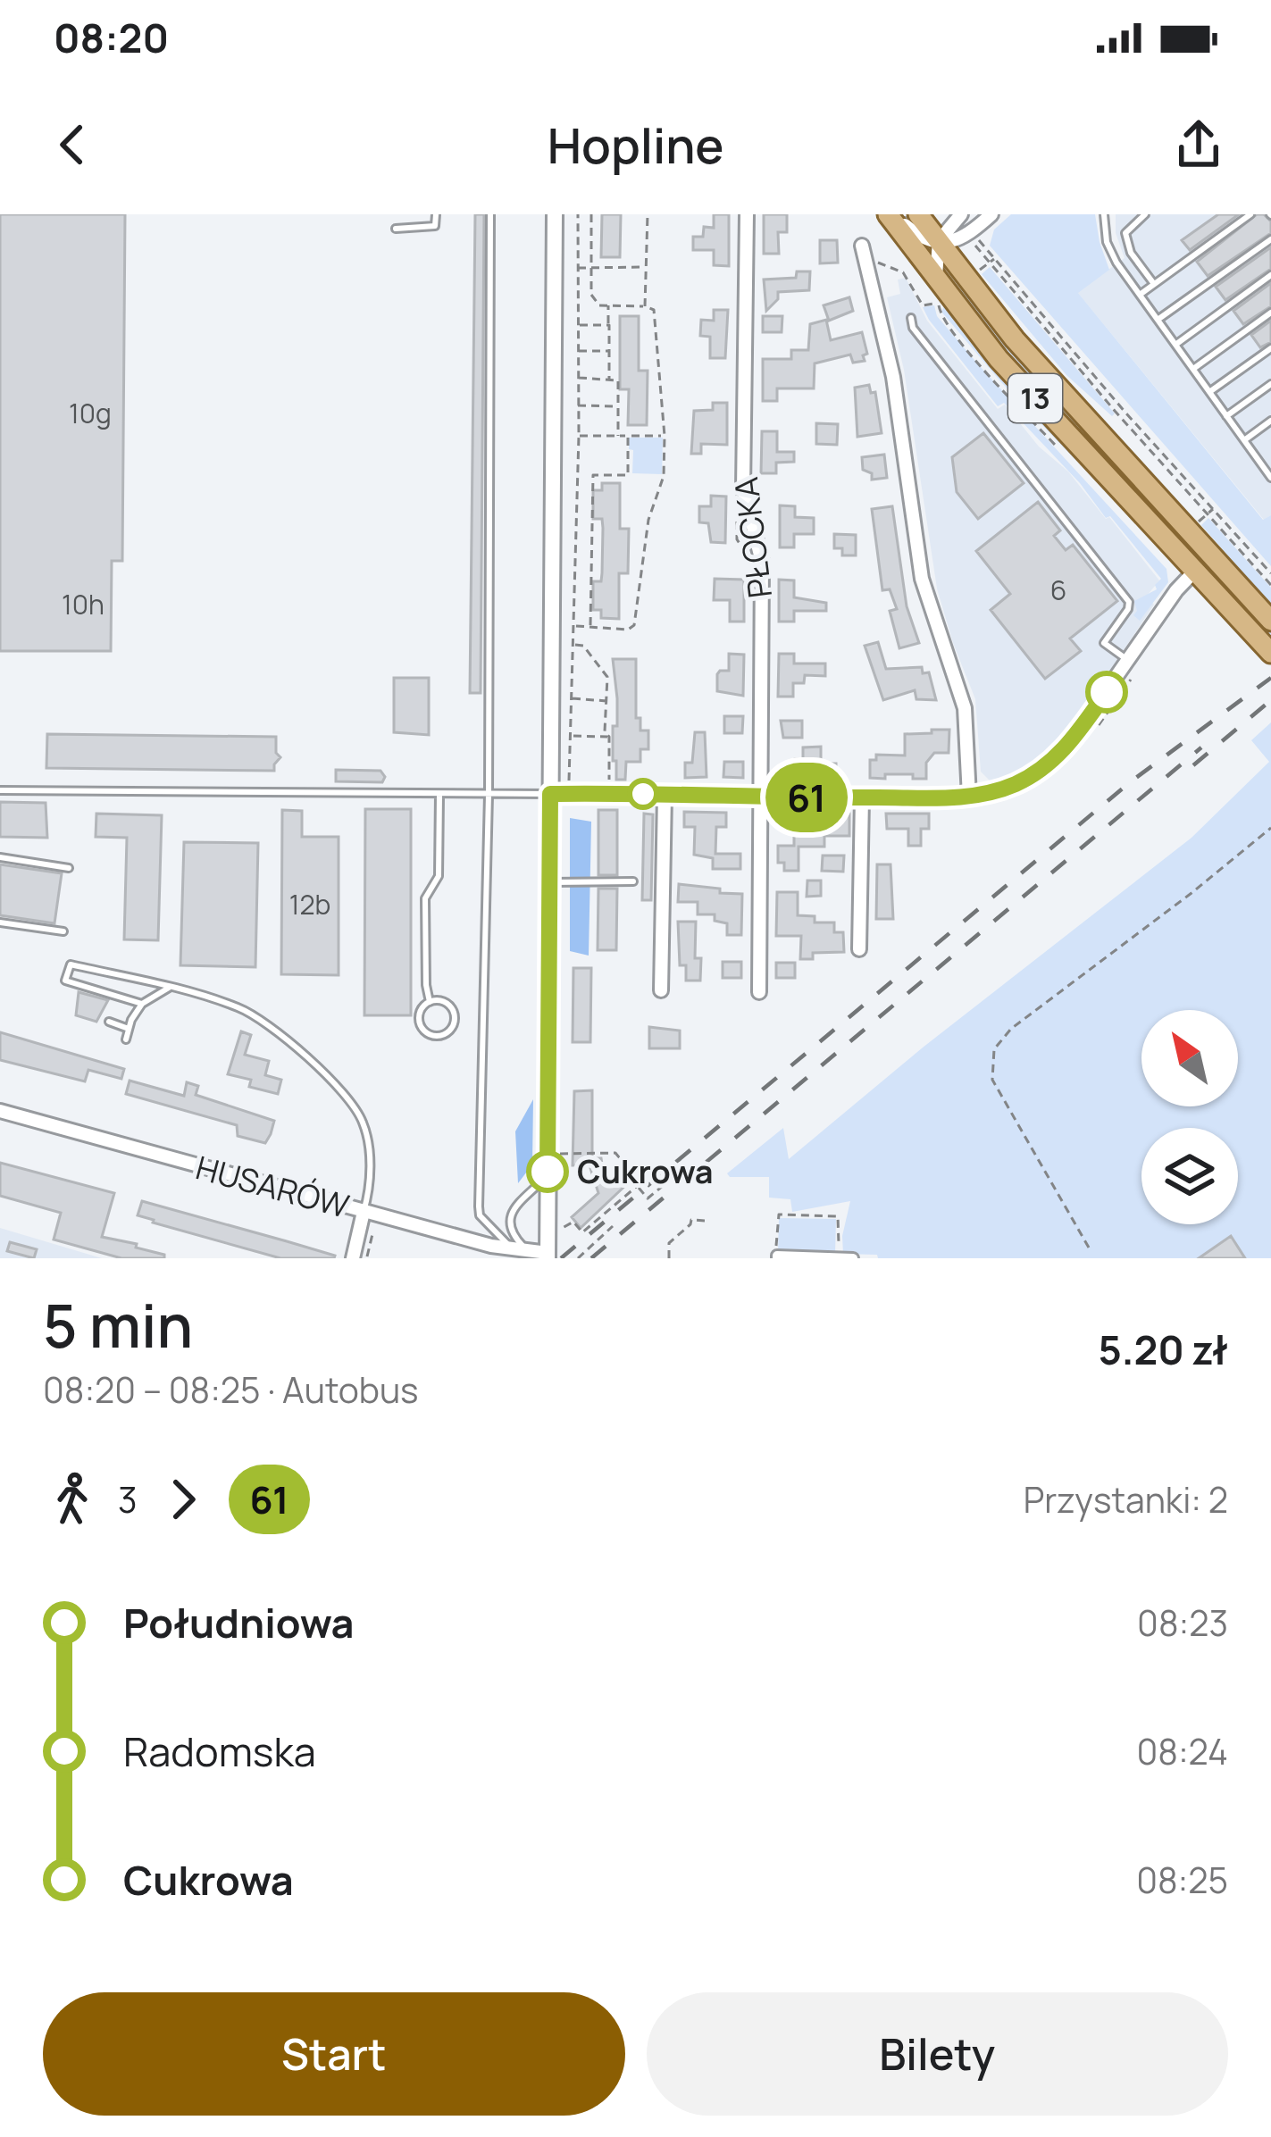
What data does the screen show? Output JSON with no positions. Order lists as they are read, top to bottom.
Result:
{
  "streets": {
    "main road": ["13"],
    "street": ["PŁOCKA", "HUSARÓW"]
  },
  "places": ["Cukrowa"],
  "lines": ["bus line 61"],
  "house_numbers": [
    "10g",
    "6",
    "10h",
    "12b"
  ],
  "north": "top left",
  "page": {
    "status": "08:20",
    "header": "Hopline",
    "on_map": "61",
    "heading": ["5 min", "08:20 – 08:25 · Autobus", "5.20 zł"],
    "legs": ["3", "61", "Przystanki: 2"],
    "list": [
      {
        "name": "Południowa",
        "value": "08:23"
      },
      {
        "name": "Radomska",
        "value": "08:24"
      },
      {
        "name": "Cukrowa",
        "value": "08:25"
      }
    ],
    "buttons": ["Start", "Bilety"]
  }
}
